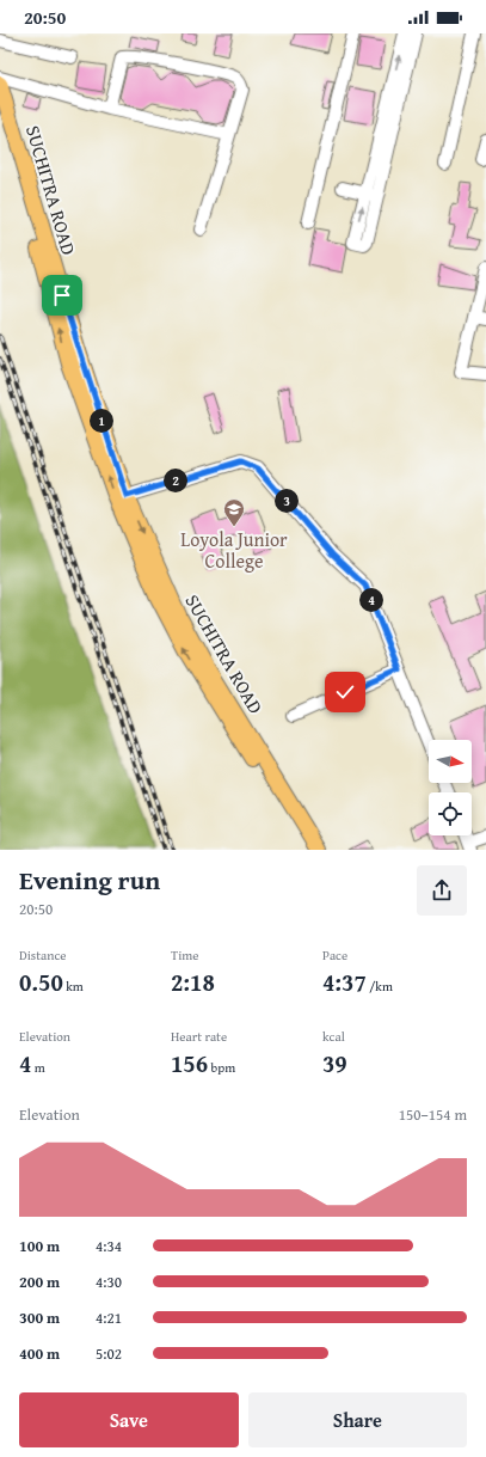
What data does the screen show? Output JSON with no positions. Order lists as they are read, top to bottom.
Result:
{
  "streets": {
    "main road": ["SUCHITRA ROAD"]
  },
  "places": {
    "school or university": ["Loyola Junior College"]
  },
  "north": "right",
  "page": {
    "status": "20:50",
    "pins": [
      "1",
      "2",
      "3",
      "4"
    ],
    "heading": ["Evening run", "20:50"],
    "stats": [
      ["Distance", "0.50 km"],
      ["Time", "2:18"],
      ["Pace", "4:37 /km"],
      ["Elevation", "4 m"],
      ["Heart rate", "156 bpm"],
      ["kcal", "39"]
    ],
    "chart": ["Elevation", "150–154 m"],
    "list": [
      {
        "name": "100 m",
        "note": "4:34"
      },
      {
        "name": "200 m",
        "note": "4:30"
      },
      {
        "name": "300 m",
        "note": "4:21"
      },
      {
        "name": "400 m",
        "note": "5:02"
      }
    ],
    "buttons": ["Save", "Share"]
  }
}
